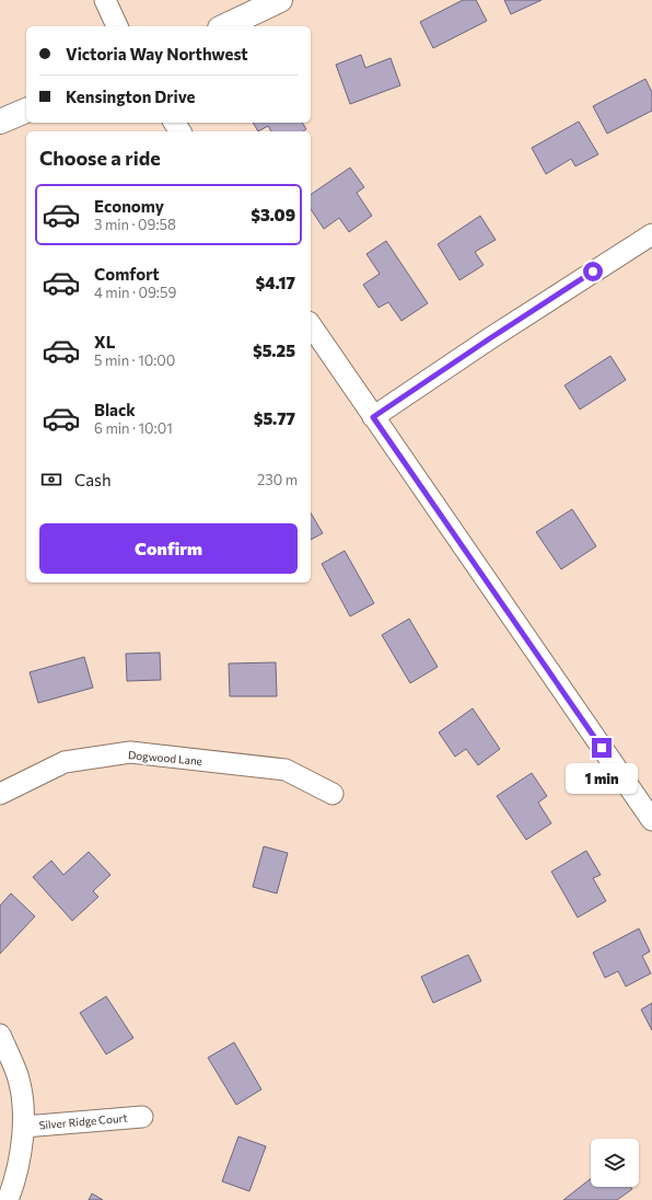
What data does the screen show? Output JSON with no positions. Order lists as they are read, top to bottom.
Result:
{
  "streets": {
    "street": ["Dogwood Lane", "Silver Ridge Court"]
  },
  "page": {
    "banner": ["Victoria Way Northwest", "Kensington Drive"],
    "heading": "Choose a ride",
    "list": [
      {
        "name": "Economy",
        "note": "3 min · 09:58",
        "value": "$3.09"
      },
      {
        "name": "Comfort",
        "note": "4 min · 09:59",
        "value": "$4.17"
      },
      {
        "name": "XL",
        "note": "5 min · 10:00",
        "value": "$5.25"
      },
      {
        "name": "Black",
        "note": "6 min · 10:01",
        "value": "$5.77"
      }
    ],
    "pay": ["Cash", "230 m"],
    "buttons": "Confirm",
    "bubble": "1 min"
  }
}
